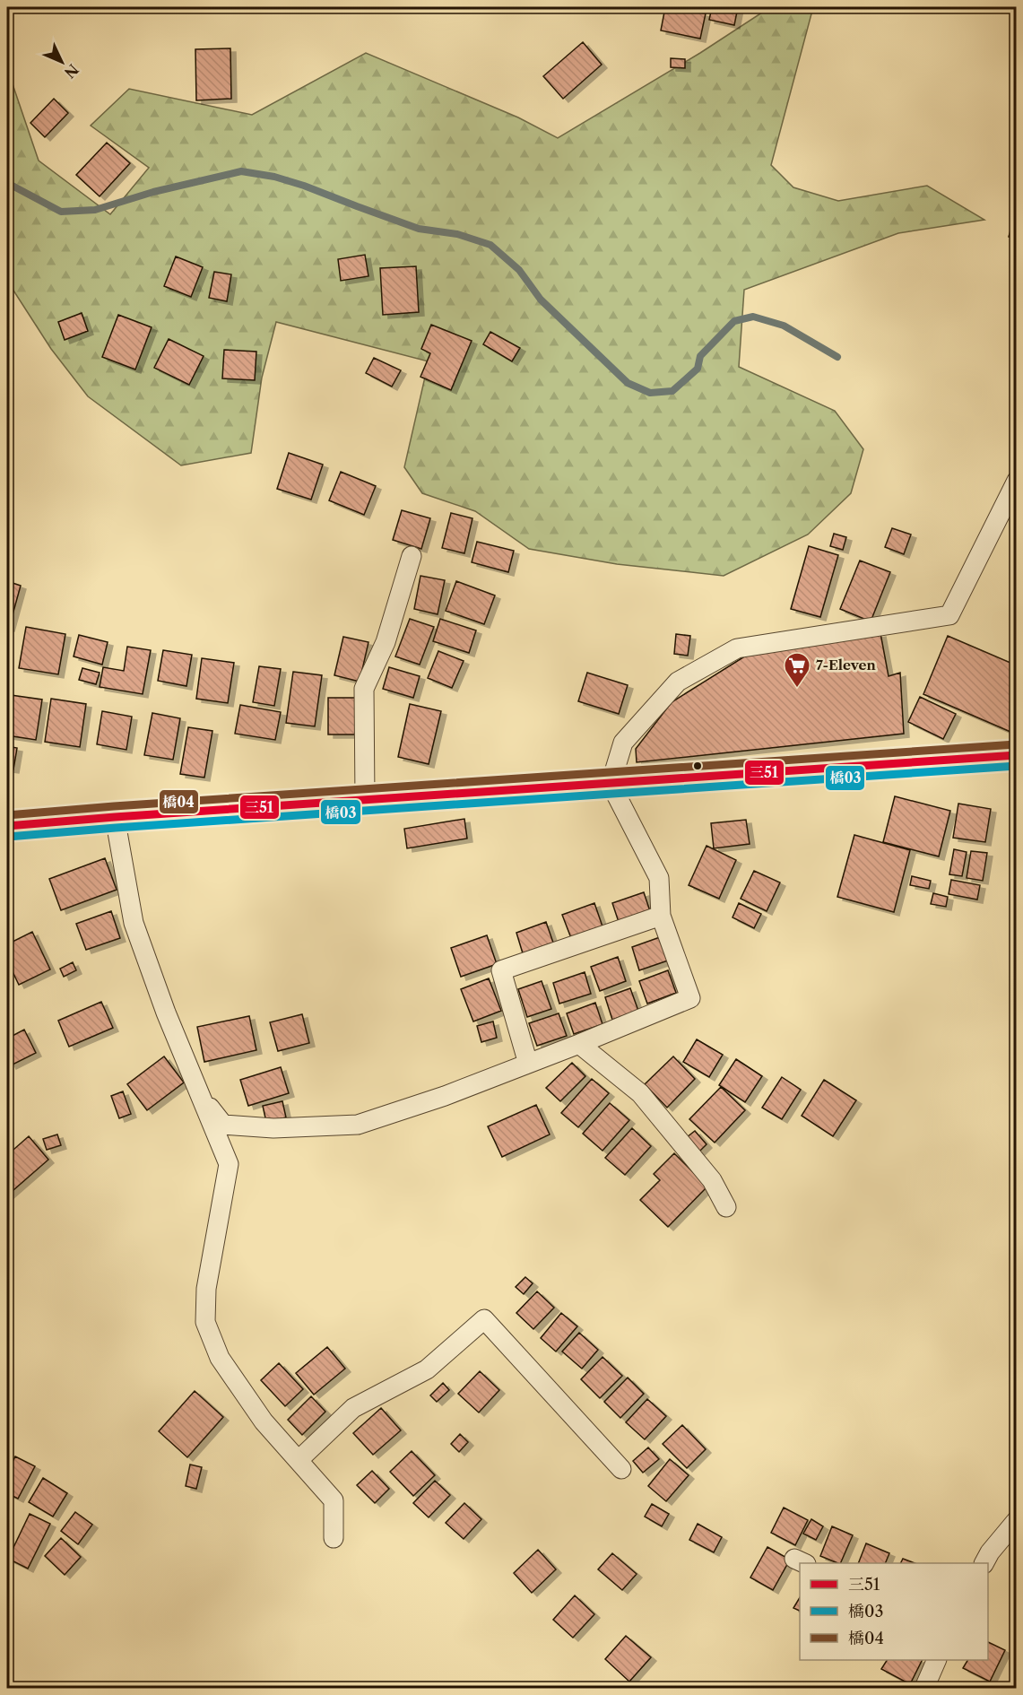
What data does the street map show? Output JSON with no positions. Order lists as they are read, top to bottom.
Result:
{
  "places": {
    "supermarket": ["7-Eleven"]
  },
  "lines": ["transit line 橋04", "transit line 三51", "transit line 橋03"],
  "legend": ["三51", "橋03", "橋04"],
  "north": "bottom right"
}
